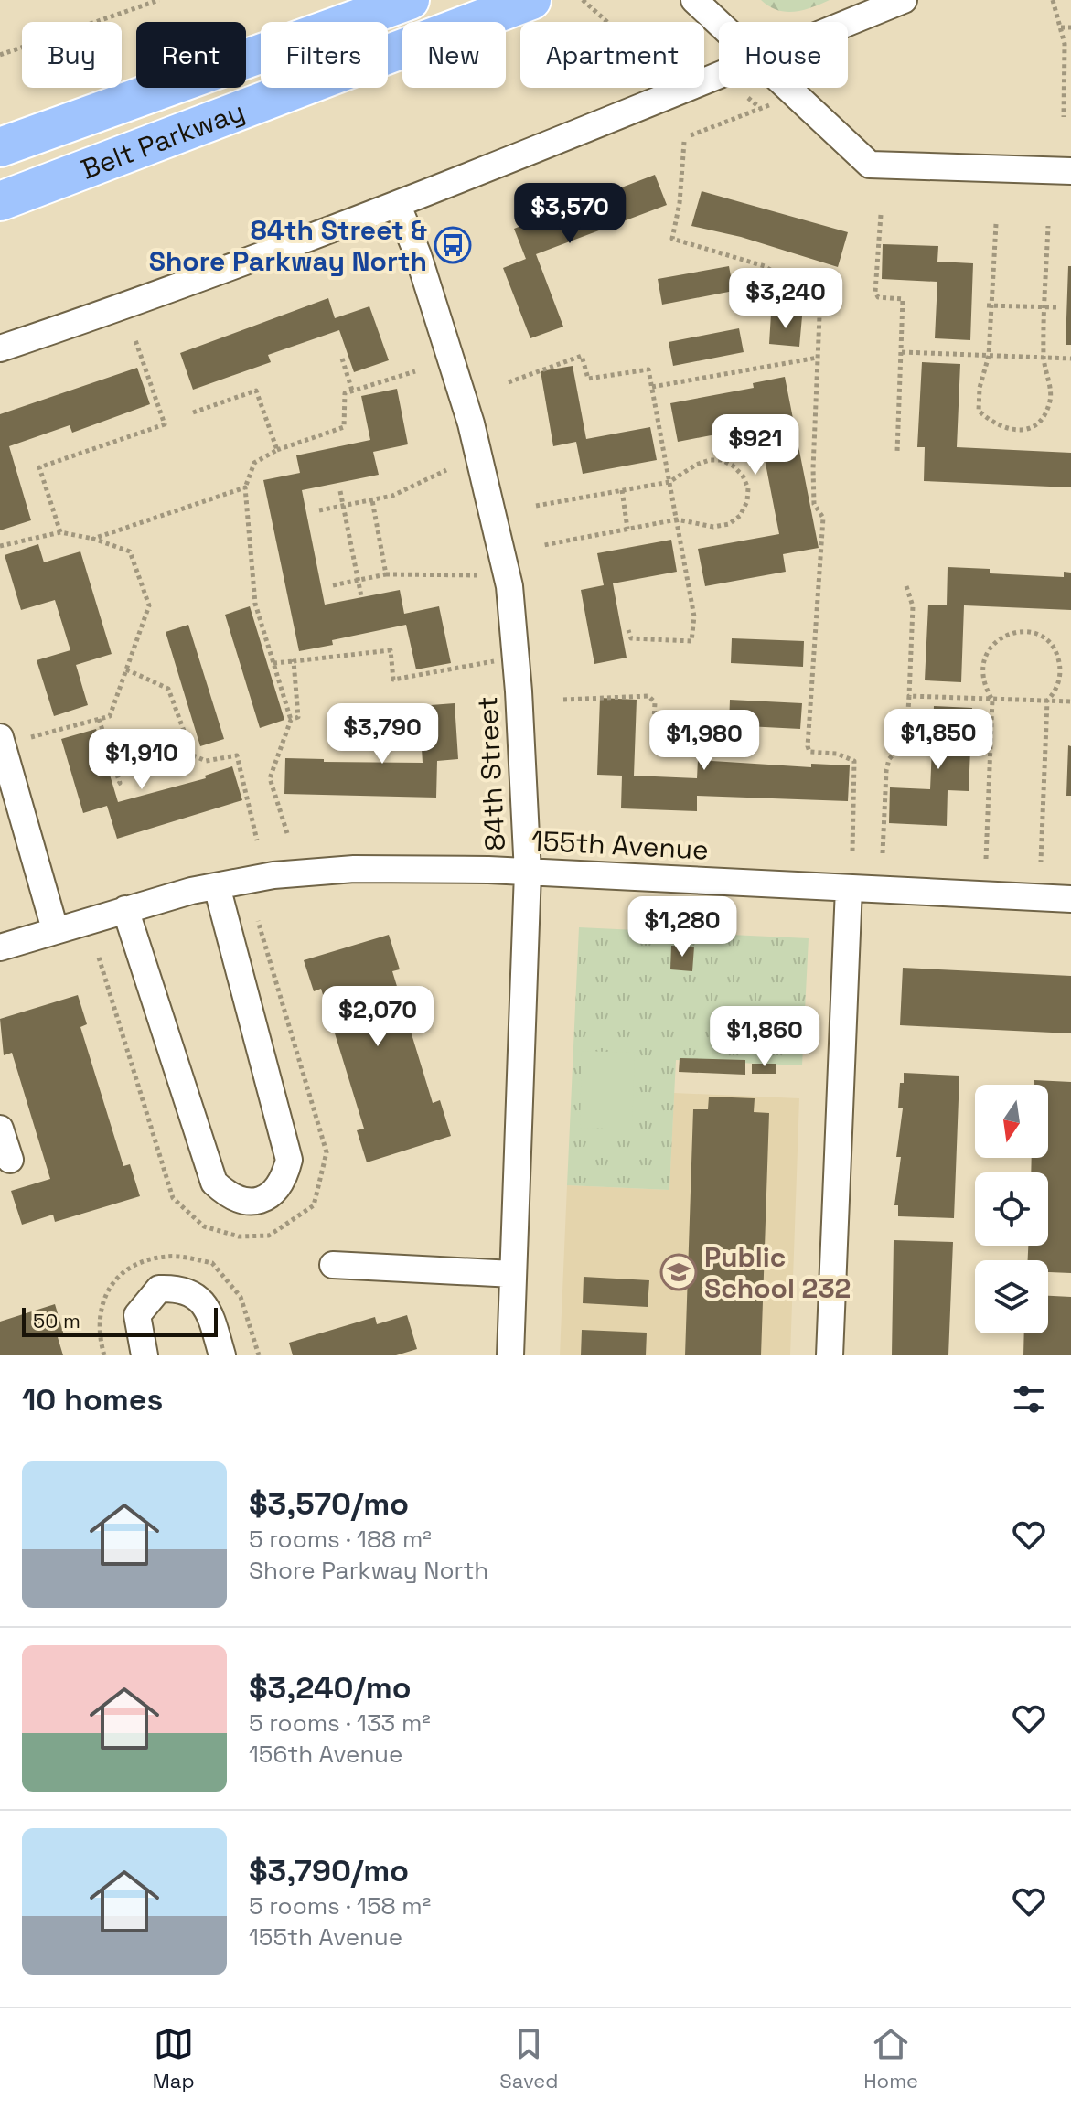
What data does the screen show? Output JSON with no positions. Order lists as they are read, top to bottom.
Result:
{
  "streets": {
    "highway": ["Belt Parkway"],
    "street": ["84th Street", "155th Avenue"]
  },
  "crossings": [
    ["84th Street", "155th Avenue"]
  ],
  "places": {
    "bus stop": ["84th Street & Shore Parkway North"],
    "school or university": ["Public School 232"]
  },
  "scale_bar": "50 m",
  "north": "bottom",
  "page": {
    "chip": [
      "Buy",
      "Rent",
      "Filters",
      "New",
      "Apartment",
      "House"
    ],
    "price": [
      "$3,570",
      "$3,240",
      "$921",
      "$3,790",
      "$1,850",
      "$1,980",
      "$1,910",
      "$1,280",
      "$2,070",
      "$1,860"
    ],
    "scale": "50 m",
    "heading": "10 homes",
    "list": [
      {
        "name": "$3,570/mo",
        "note": "5 rooms · 188 m² · Shore Parkway North"
      },
      {
        "name": "$3,240/mo",
        "note": "5 rooms · 133 m² · 156th Avenue"
      },
      {
        "name": "$3,790/mo",
        "note": "5 rooms · 158 m² · 155th Avenue"
      }
    ],
    "tabs": ["Map", "Saved", "Home"]
  }
}
